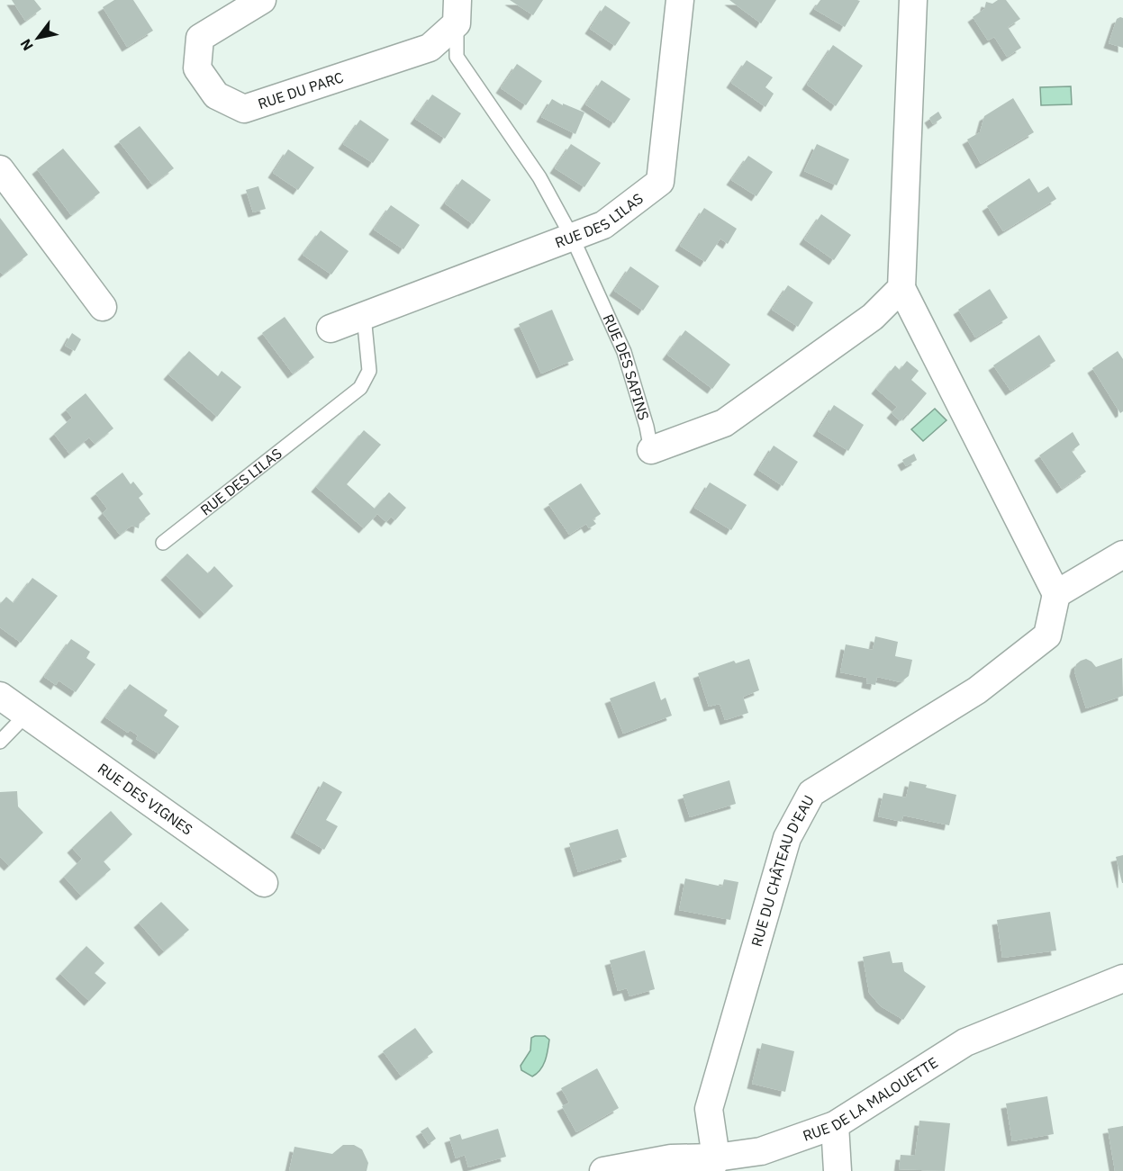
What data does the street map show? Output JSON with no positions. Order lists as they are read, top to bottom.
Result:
{
  "streets": {
    "street": [
      "RUE DU PARC",
      "RUE DES LILAS",
      "RUE DES SAPINS",
      "RUE DES VIGNES",
      "RUE DU CHÂTEAU D'EAU",
      "RUE DE LA MALOUETTE"
    ]
  },
  "crossings": [
    ["RUE DU PARC", "RUE DES SAPINS"],
    ["RUE DES LILAS", "RUE DES SAPINS"],
    ["RUE DU CHÂTEAU D'EAU", "RUE DE LA MALOUETTE"]
  ],
  "north": "bottom left"
}
